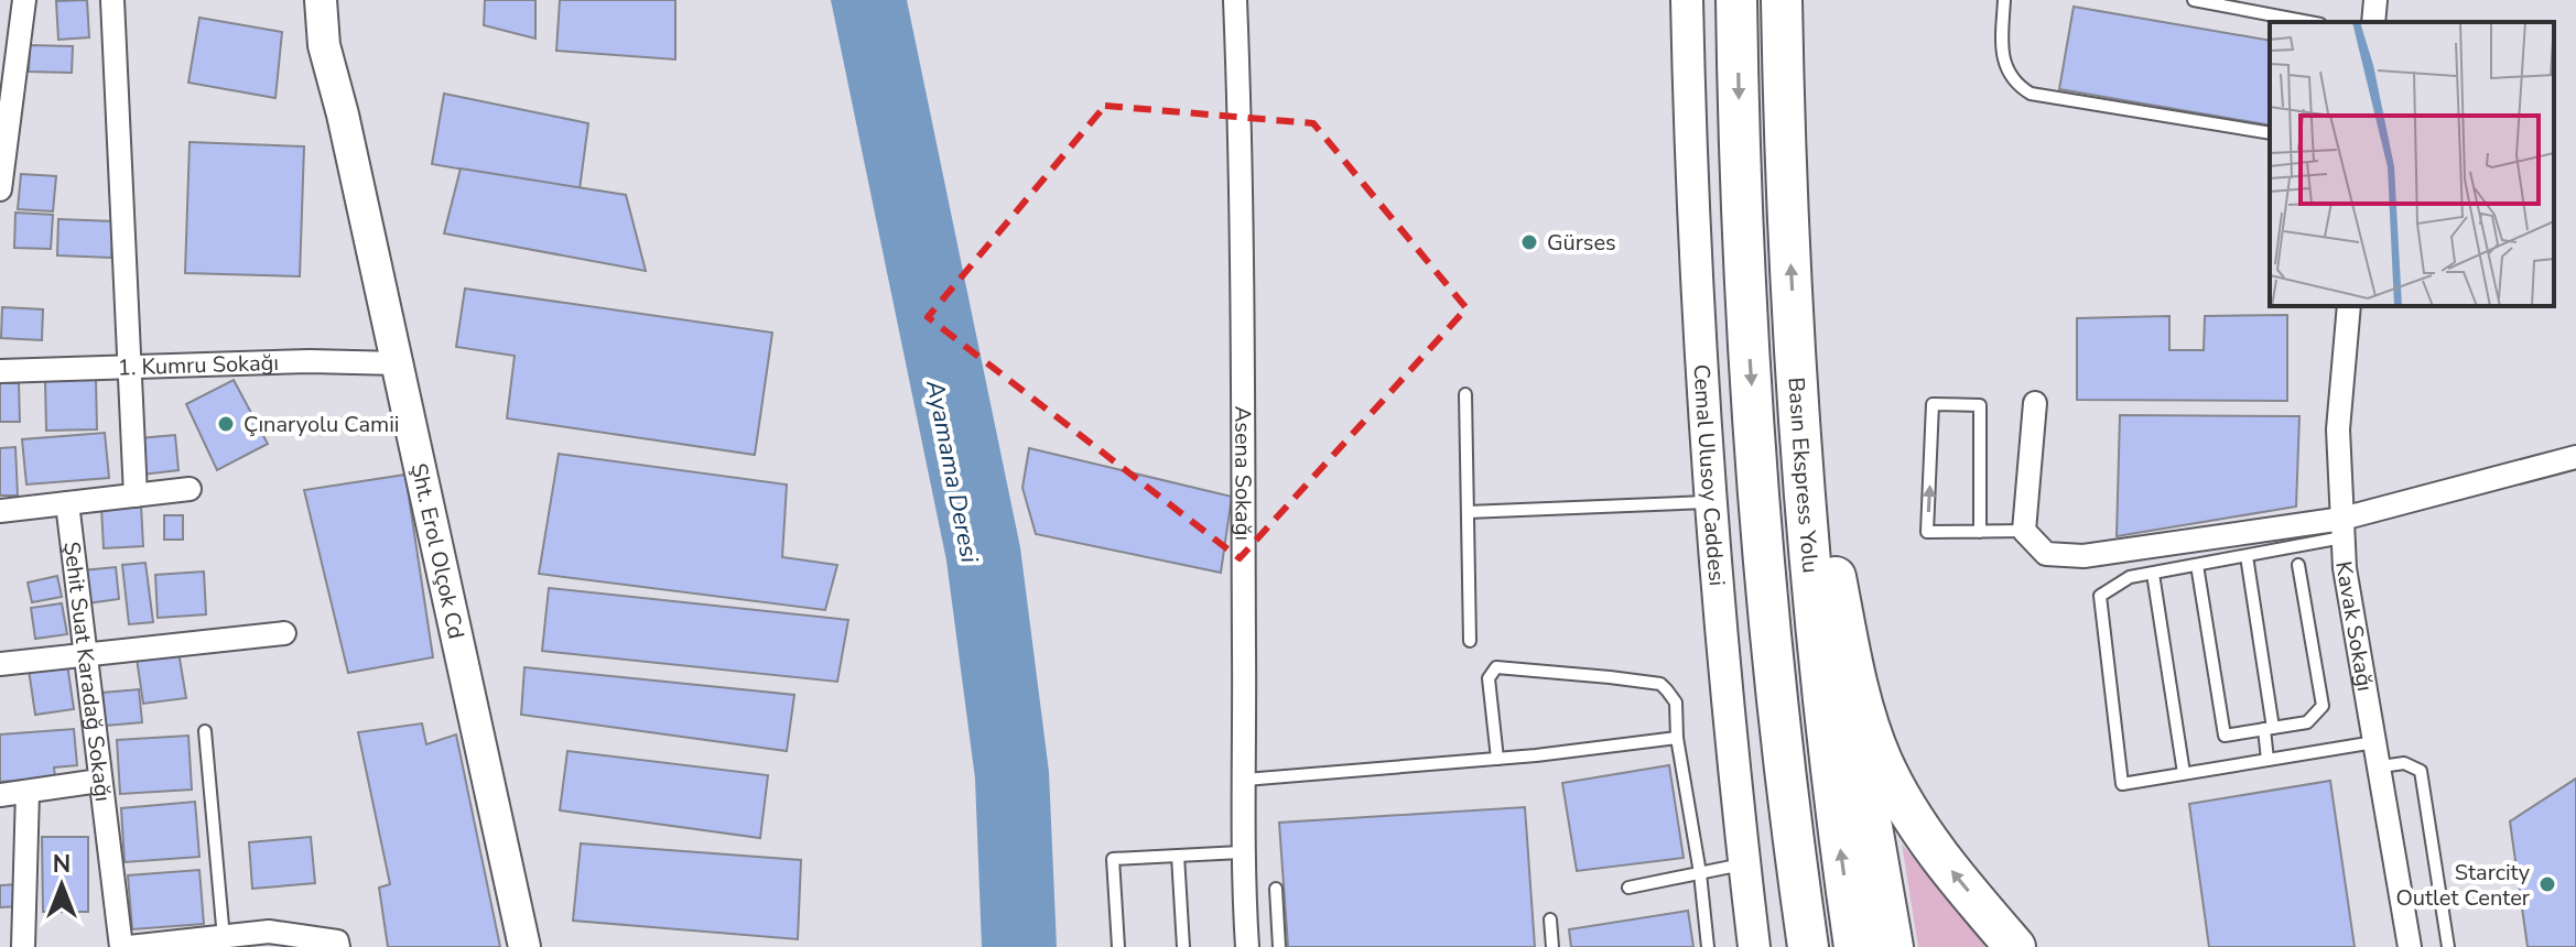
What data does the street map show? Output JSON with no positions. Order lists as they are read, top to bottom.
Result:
{
  "streets": {
    "highway": ["Basın Ekspress Yolu"],
    "street": [
      "1. Kumru Sokağı",
      "Asena Sokağı",
      "Cemal Ulusoy Caddesi",
      "Şht. Erol Olçok Cd",
      "Kavak Sokağı",
      "Şehit Suat Karadağ Sokağı"
    ]
  },
  "crossings": [
    ["1. Kumru Sokağı", "Şht. Erol Olçok Cd"]
  ],
  "water": ["Ayamama Deresi"],
  "places": ["Gürses", "Çınaryolu Camii", "Starcity Outlet Center"],
  "north": "top"
}
